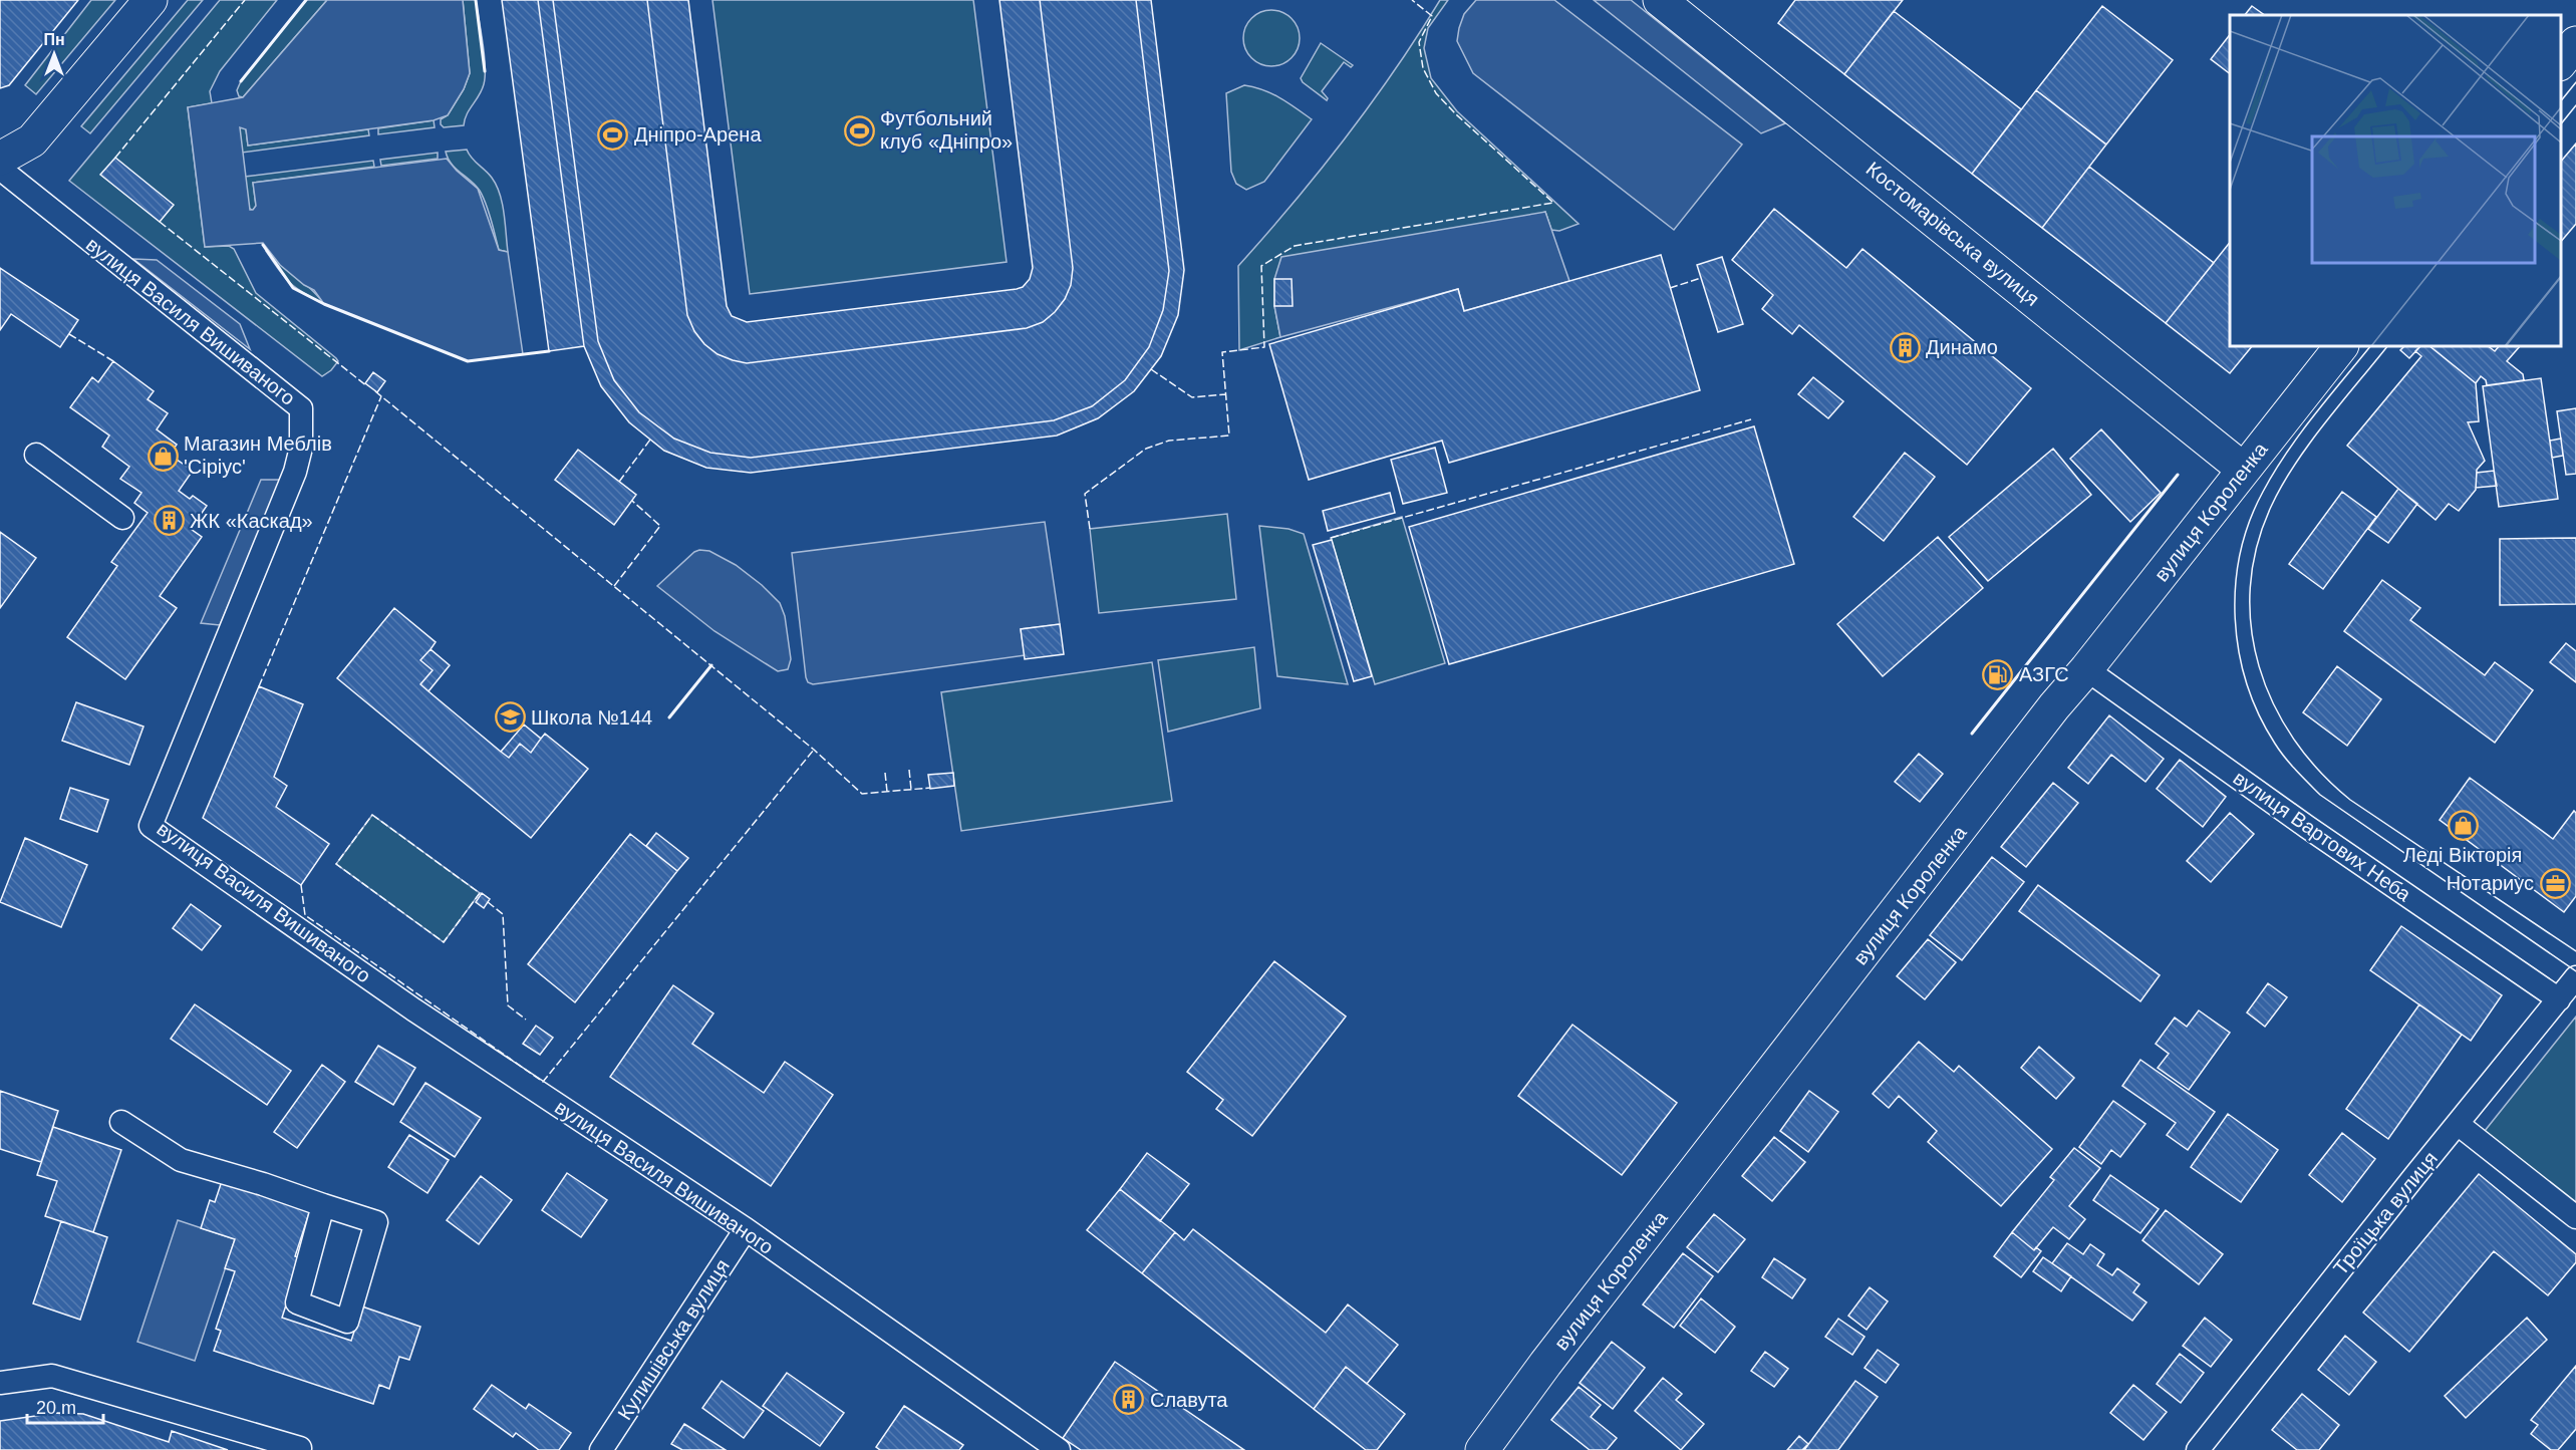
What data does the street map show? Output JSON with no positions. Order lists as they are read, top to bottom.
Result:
{
  "streets": {
    "street": [
      "Костомарівська вулиця",
      "вулиця Василя Вишиваного",
      "вулиця Короленка",
      "вулиця Вартових Неба",
      "Троїцька вулиця",
      "Кулишівська вулиця"
    ]
  },
  "crossings": [
    ["Костомарівська вулиця", "вулиця Короленка"],
    ["вулиця Василя Вишиваного", "Кулишівська вулиця"],
    ["вулиця Короленка", "вулиця Вартових Неба"],
    ["вулиця Вартових Неба", "Троїцька вулиця"]
  ],
  "places": {
    "sports": ["Футбольний клуб «Дніпро»", "Дніпро-Арена"],
    "building": ["Динамо", "ЖК «Каскад»", "Славута"],
    "shop": ["Магазин Меблів 'Сіріус'", "Леді Вікторія"],
    "fuel station": ["АЗГС"],
    "school or university": ["Школа №144"],
    "office": ["Нотариус"]
  },
  "scale_bar": "20 m",
  "north": "top"
}
